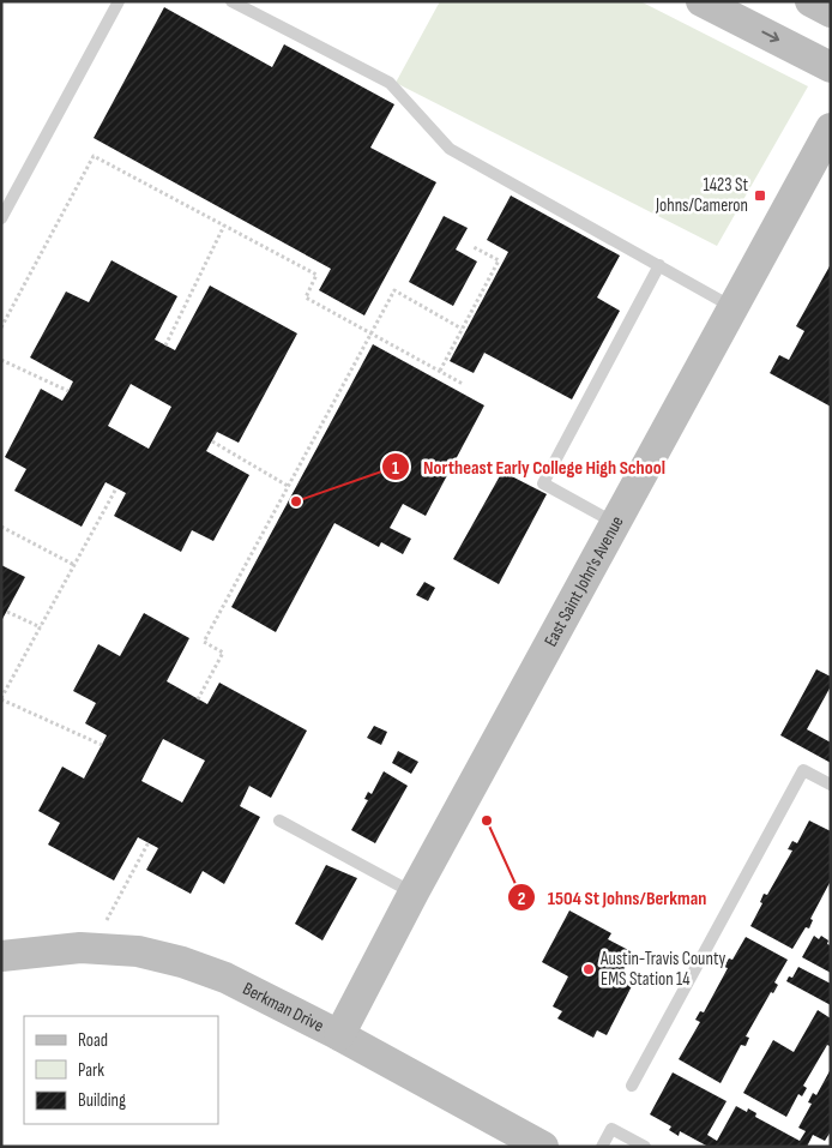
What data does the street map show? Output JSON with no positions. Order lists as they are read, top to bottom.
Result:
{
  "streets": {
    "street": ["East Saint John's Avenue", "Berkman Drive"]
  },
  "crossings": [
    ["East Saint John's Avenue", "Berkman Drive"]
  ],
  "places": {
    "transit": ["1423 St Johns/Cameron"],
    "other": ["Northeast Early College High School", "1504 St Johns/Berkman", "Austin-Travis County EMS Station 14"]
  },
  "legend": ["Road", "Park", "Building"]
}
